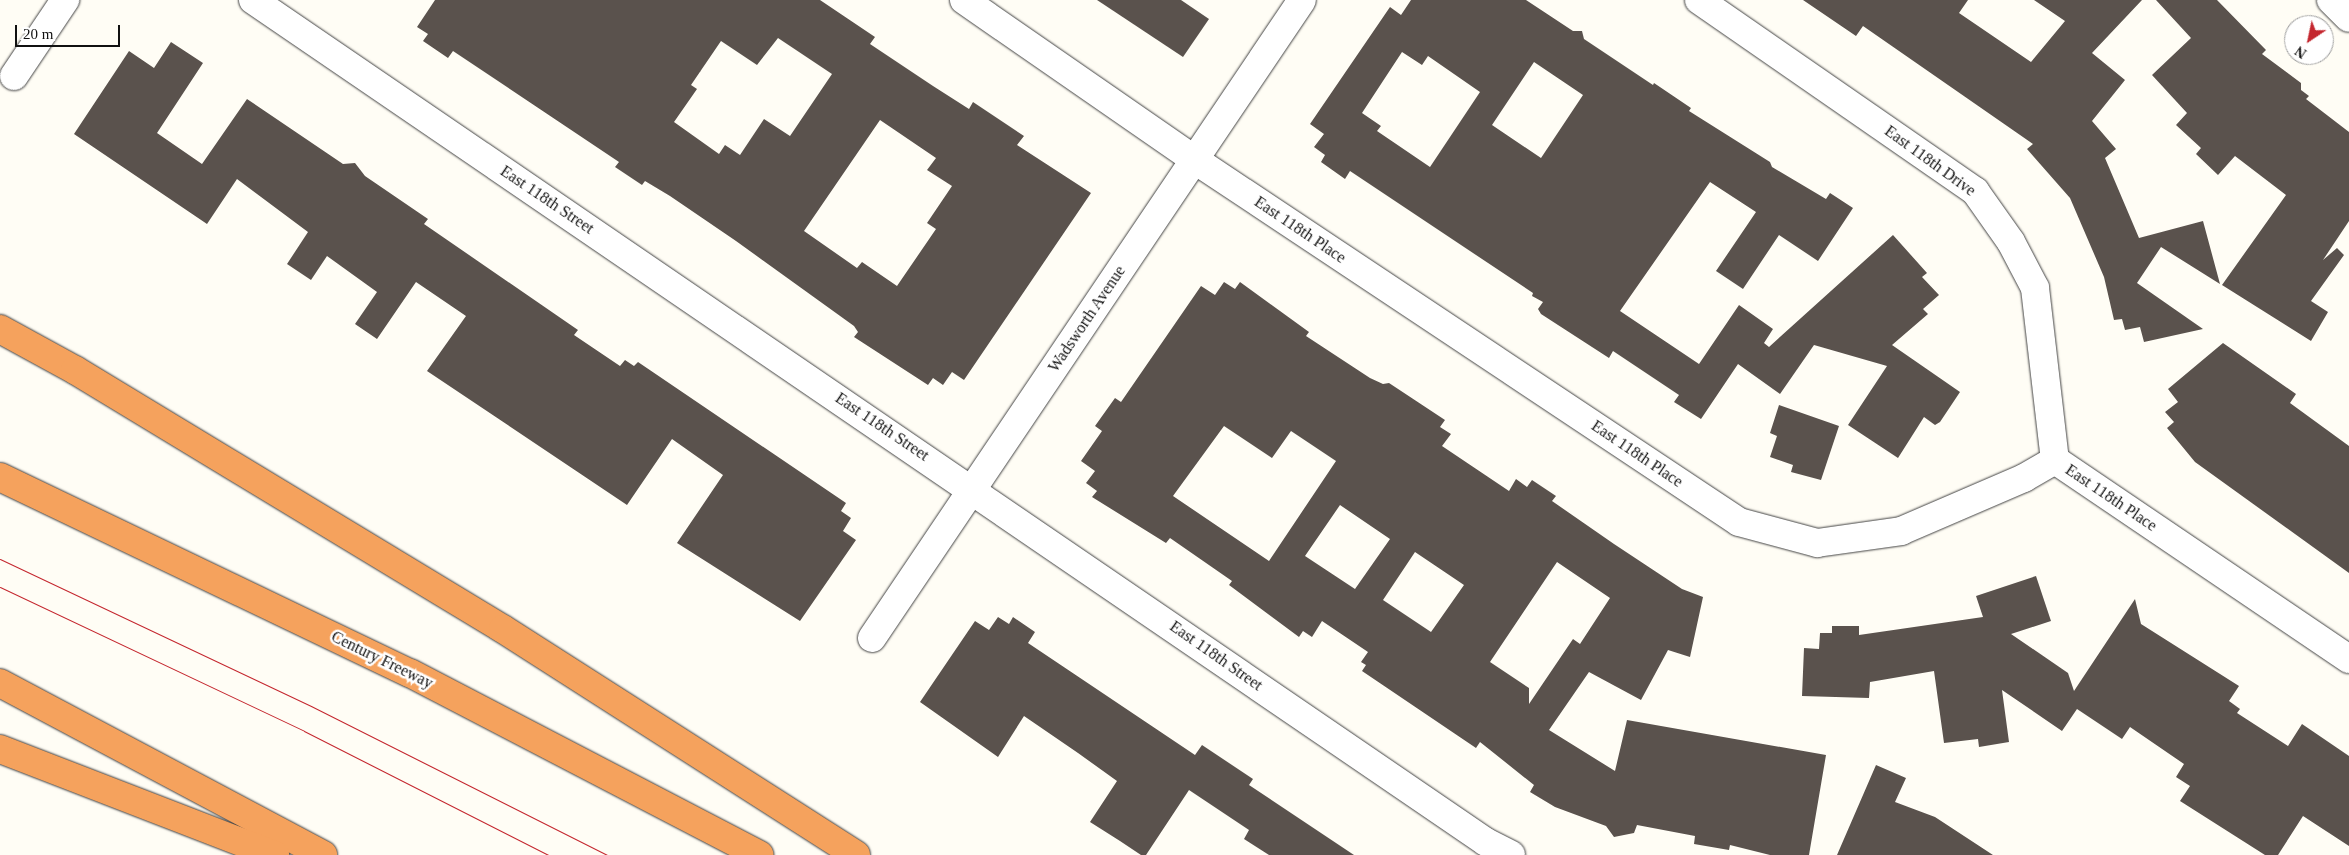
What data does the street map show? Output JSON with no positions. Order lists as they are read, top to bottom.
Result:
{
  "streets": {
    "highway": ["Century Freeway"],
    "street": [
      "East 118th Drive",
      "East 118th Street",
      "East 118th Place",
      "Wadsworth Avenue"
    ]
  },
  "crossings": [
    ["East 118th Drive", "East 118th Place"],
    ["East 118th Street", "Wadsworth Avenue"],
    ["East 118th Place", "Wadsworth Avenue"]
  ],
  "scale_bar": "20 m",
  "north": "bottom left"
}
